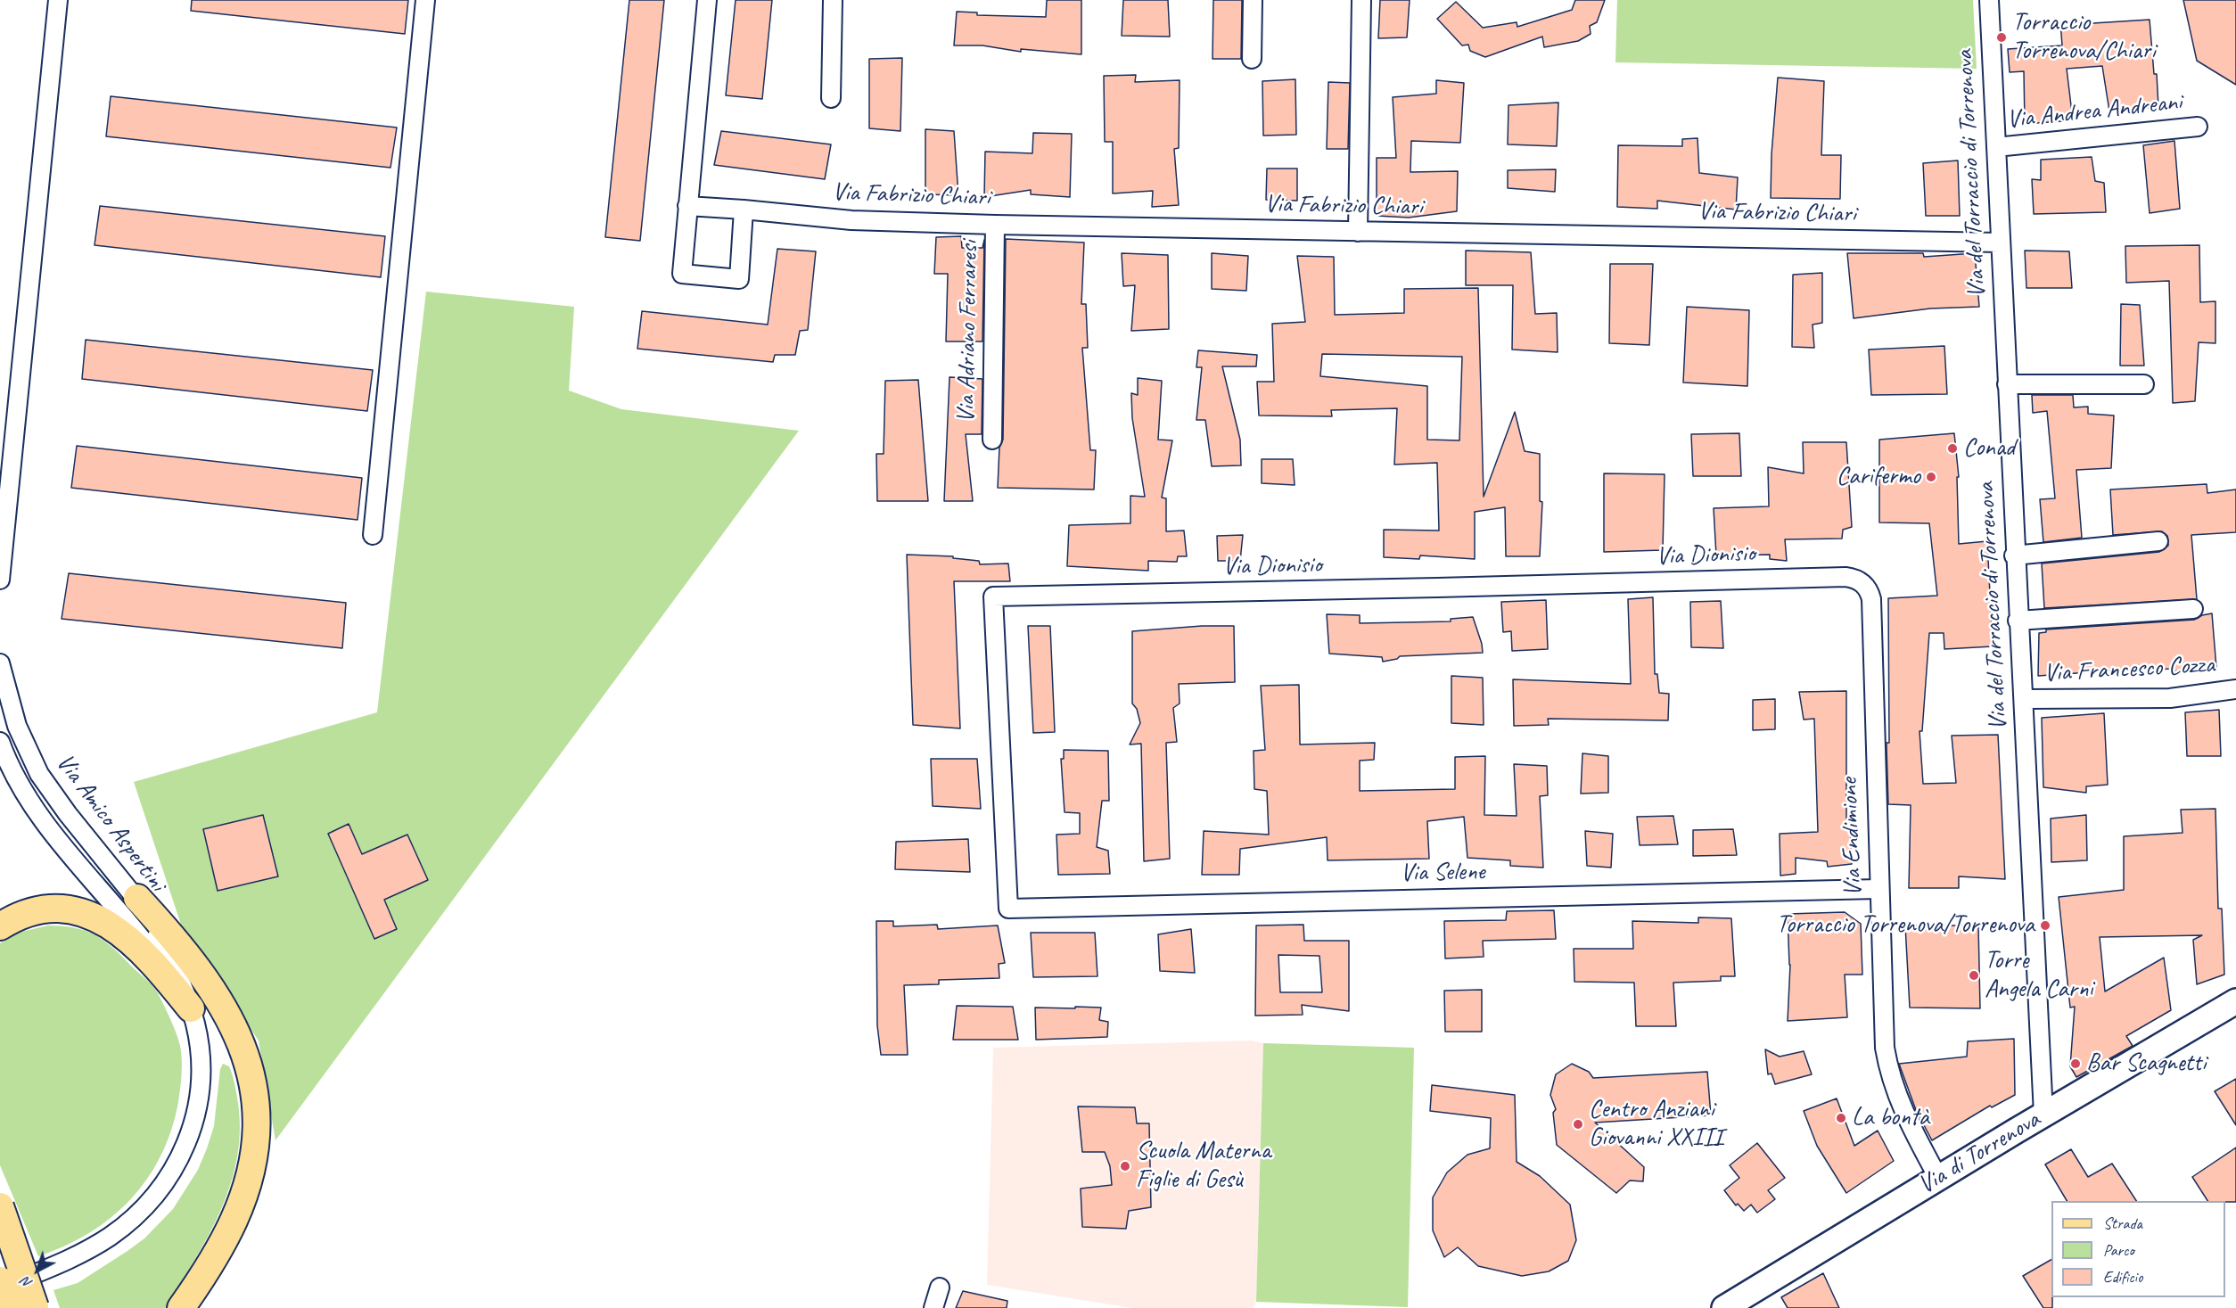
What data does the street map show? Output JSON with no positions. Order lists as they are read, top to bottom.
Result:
{
  "streets": {
    "street": [
      "Via Andrea Andreani",
      "Via del Torraccio di Torrenova",
      "Via Fabrizio Chiari",
      "Via Adriano Ferraresi",
      "Via Dionisio",
      "Via Francesco Cozza",
      "Via Amico Aspertini",
      "Via Endimione",
      "Via Selene",
      "Via di Torrenova"
    ]
  },
  "crossings": [
    ["Via Andrea Andreani", "Via del Torraccio di Torrenova"],
    ["Via del Torraccio di Torrenova", "Via Fabrizio Chiari"],
    ["Via del Torraccio di Torrenova", "Via Francesco Cozza"],
    ["Via del Torraccio di Torrenova", "Via di Torrenova"],
    ["Via Fabrizio Chiari", "Via Adriano Ferraresi"],
    ["Via Dionisio", "Via Endimione"],
    ["Via Dionisio", "Via Selene"],
    ["Via Endimione", "Via Selene"],
    ["Via Endimione", "Via di Torrenova"]
  ],
  "places": [
    "Torraccio Torrenova/Chiari",
    "Conad",
    "Carifermo",
    "Torraccio Torrenova/Torrenova",
    "Torre Angela Carni",
    "Bar Scagnetti",
    "La bontà",
    "Centro Anziani Giovanni XXIII",
    "Scuola Materna Figlie di Gesù"
  ],
  "legend": ["Strada", "Parco", "Edificio"],
  "north": "bottom left"
}
